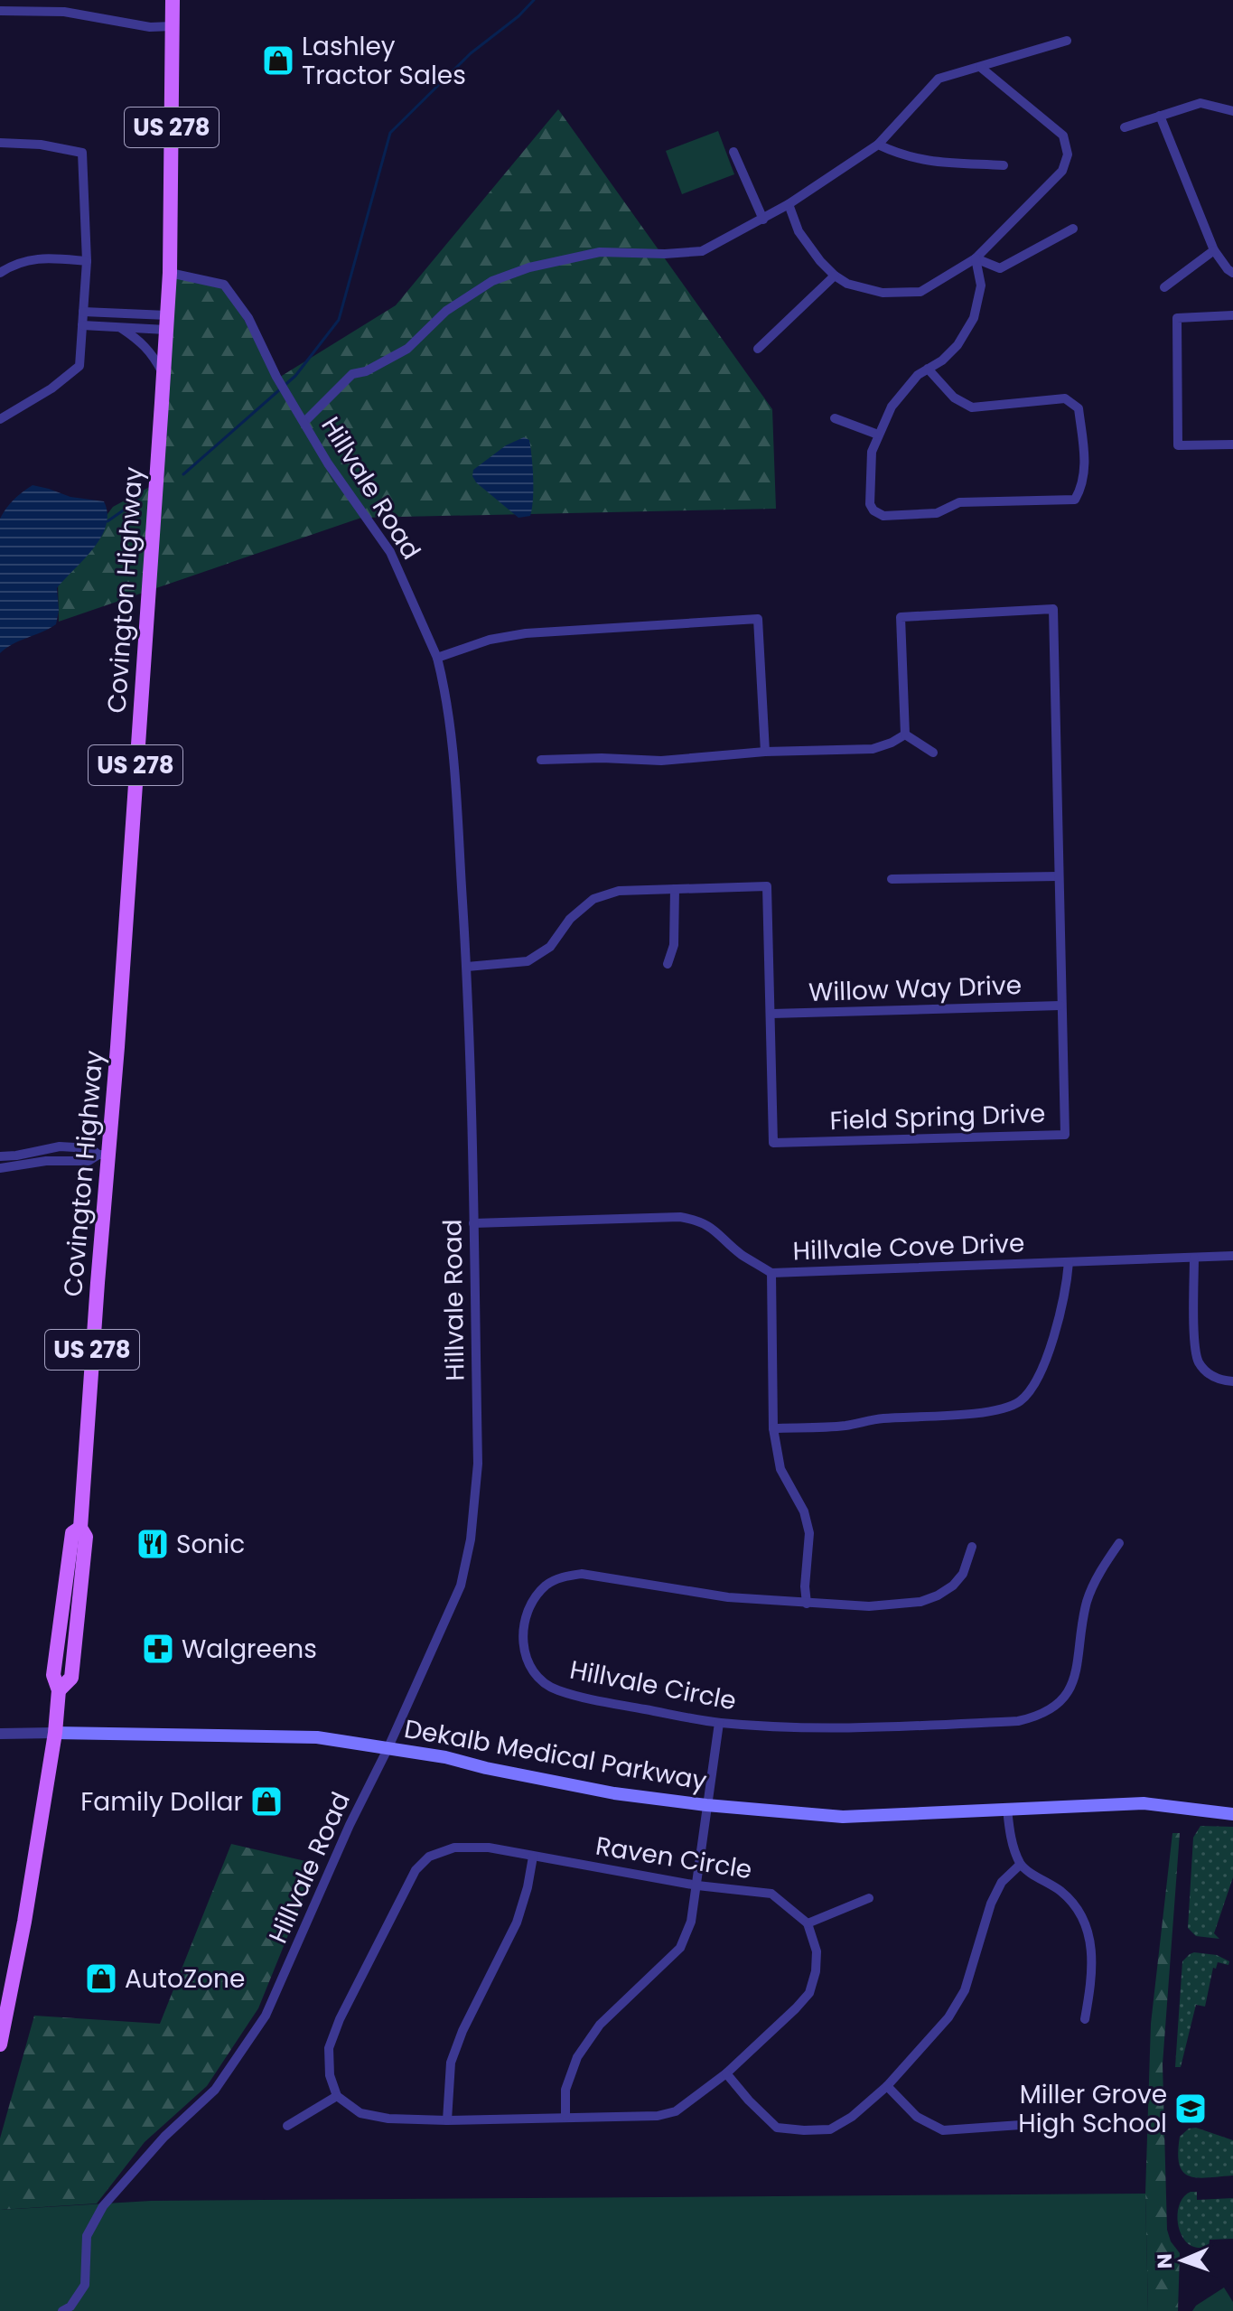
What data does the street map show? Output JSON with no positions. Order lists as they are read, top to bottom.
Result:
{
  "streets": {
    "main road": ["US 278", "Covington Highway", "Dekalb Medical Parkway"],
    "street": [
      "Hillvale Road",
      "Willow Way Drive",
      "Field Spring Drive",
      "Hillvale Cove Drive",
      "Hillvale Circle",
      "Raven Circle"
    ]
  },
  "crossings": [
    ["Hillvale Road", "Covington Highway"],
    ["Hillvale Road", "Field Spring Drive"],
    ["Hillvale Road", "Hillvale Cove Drive"],
    ["Hillvale Road", "Dekalb Medical Parkway"],
    ["Covington Highway", "Dekalb Medical Parkway"],
    ["Willow Way Drive", "Field Spring Drive"]
  ],
  "places": {
    "shop": ["Lashley Tractor Sales", "Family Dollar", "AutoZone"],
    "restaurant": ["Sonic"],
    "pharmacy": ["Walgreens"],
    "school or university": ["Miller Grove High School"]
  },
  "north": "left"
}
